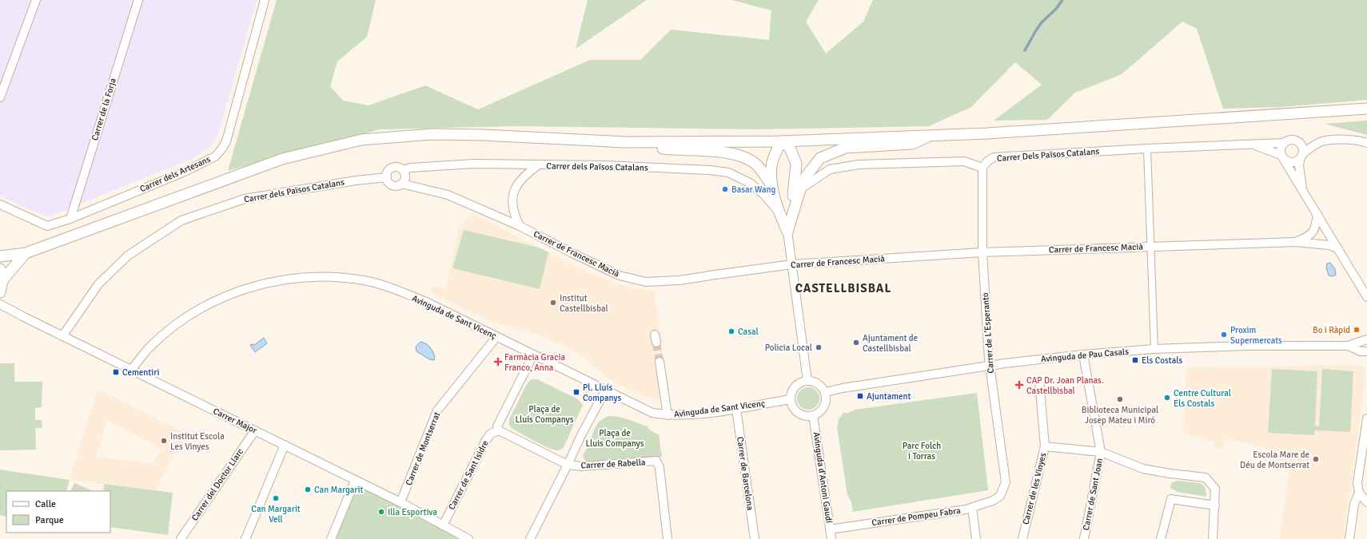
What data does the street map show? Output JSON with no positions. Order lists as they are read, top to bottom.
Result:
{
  "streets": {
    "street": [
      "Carrer de la Forja",
      "Carrer Dels Països Catalans",
      "Carrer dels Països Catalans",
      "Carrer dels Artesans",
      "Carrer de Francesc Macià",
      "Avinguda de Sant Vicenç",
      "Carrer de L'Esperanto",
      "Avinguda de Pau Casals",
      "Carrer Major",
      "Carrer de Montserrat",
      "Carrer de Rabella",
      "Carrer de Barcelona",
      "Carrer de Sant Isidre",
      "Avinguda d'Antoni Gaudí",
      "Carrer del Doctor Llarc",
      "Carrer de les Vinyes",
      "Carrer de Sant Joan",
      "Carrer de Pompeu Fabra"
    ]
  },
  "crossings": [
    ["Carrer de la Forja", "Carrer dels Artesans"],
    ["Carrer Dels Països Catalans", "Carrer de L'Esperanto"],
    ["Carrer dels Països Catalans", "Carrer de Francesc Macià"],
    ["Carrer dels Països Catalans", "Carrer Major"],
    ["Carrer de Francesc Macià", "Carrer de L'Esperanto"],
    ["Avinguda de Sant Vicenç", "Avinguda de Pau Casals"],
    ["Avinguda de Sant Vicenç", "Carrer Major"],
    ["Avinguda de Sant Vicenç", "Carrer de Montserrat"],
    ["Avinguda de Sant Vicenç", "Carrer de Barcelona"],
    ["Avinguda de Sant Vicenç", "Avinguda d'Antoni Gaudí"],
    ["Carrer de L'Esperanto", "Avinguda de Pau Casals"],
    ["Carrer de L'Esperanto", "Carrer de Pompeu Fabra"],
    ["Avinguda de Pau Casals", "Avinguda d'Antoni Gaudí"],
    ["Avinguda de Pau Casals", "Carrer de Sant Joan"],
    ["Carrer Major", "Carrer de Montserrat"],
    ["Carrer Major", "Carrer de Sant Isidre"],
    ["Carrer Major", "Carrer del Doctor Llarc"],
    ["Avinguda d'Antoni Gaudí", "Carrer de Pompeu Fabra"]
  ],
  "districts": ["CASTELLBISBAL"],
  "parks": ["Plaça de Lluís Companys", "Plaça de Lluis Companys", "Parc Folch i Torras"],
  "places": {
    "other": [
      "Basar Wang",
      "Institut Castellbisbal",
      "Bo i Ràpid",
      "Casal",
      "Proxim Supermercats",
      "Ajuntament de Castellbisbal",
      "Policia Local",
      "Centre Cultural Els Costals",
      "Biblioteca Municipal Josep Mateu i Miró",
      "Institut Escola Les Vinyes",
      "Escola Mare de Déu de Montserrat",
      "Can Margarit",
      "Can Margarit Vell",
      "Illa Esportiva"
    ],
    "transit": [
      "Els Costals",
      "Cementiri",
      "Pl. Lluís Companys",
      "Ajuntament"
    ],
    "health": ["Farmàcia Gracia Franco, Anna", "CAP Dr. Joan Planas. Castellbisbal"]
  },
  "legend": ["Calle", "Parque"]
}
